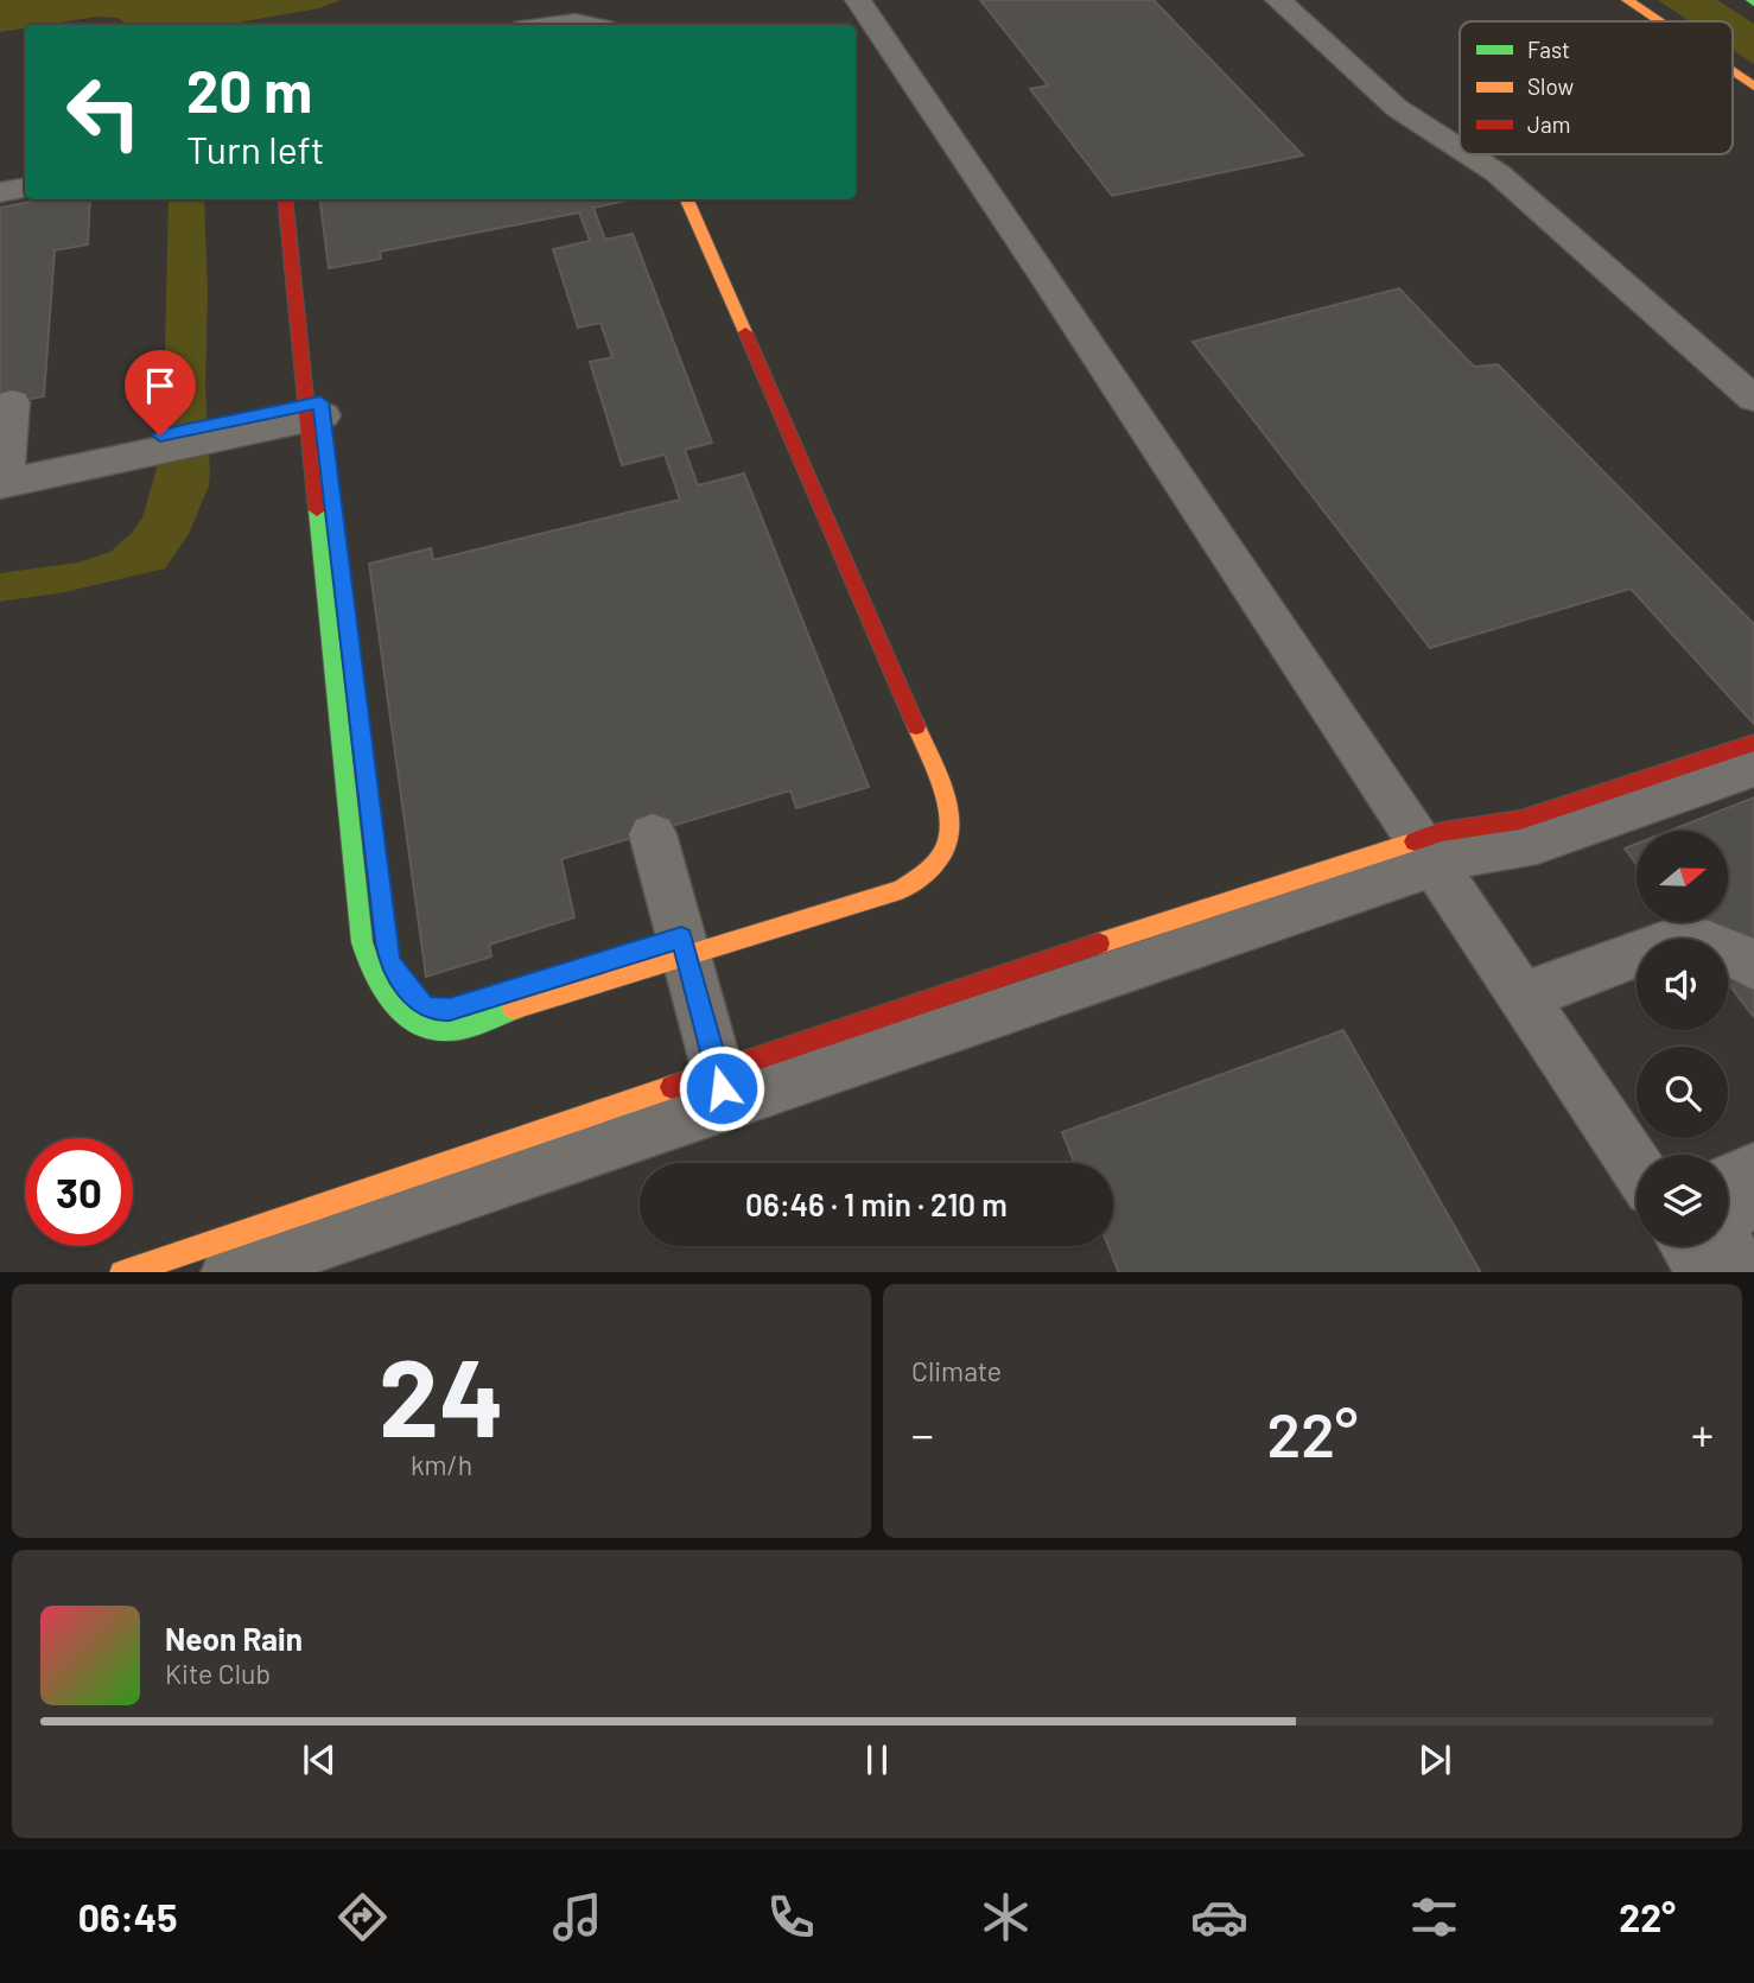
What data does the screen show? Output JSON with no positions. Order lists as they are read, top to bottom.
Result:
{
  "legend": ["Fast", "Slow", "Jam"],
  "north": "right",
  "page": {
    "turn": ["20 m", "Turn left"],
    "limit": "30",
    "trip": "06:46 · 1 min · 210 m",
    "tile": [
      ["24", "km/h"],
      "Climate"
    ],
    "heat": ["−", "22°", "+"],
    "song": ["Neon Rain", "Kite Club"],
    "tabs": ["06:45", "22°"]
  }
}
